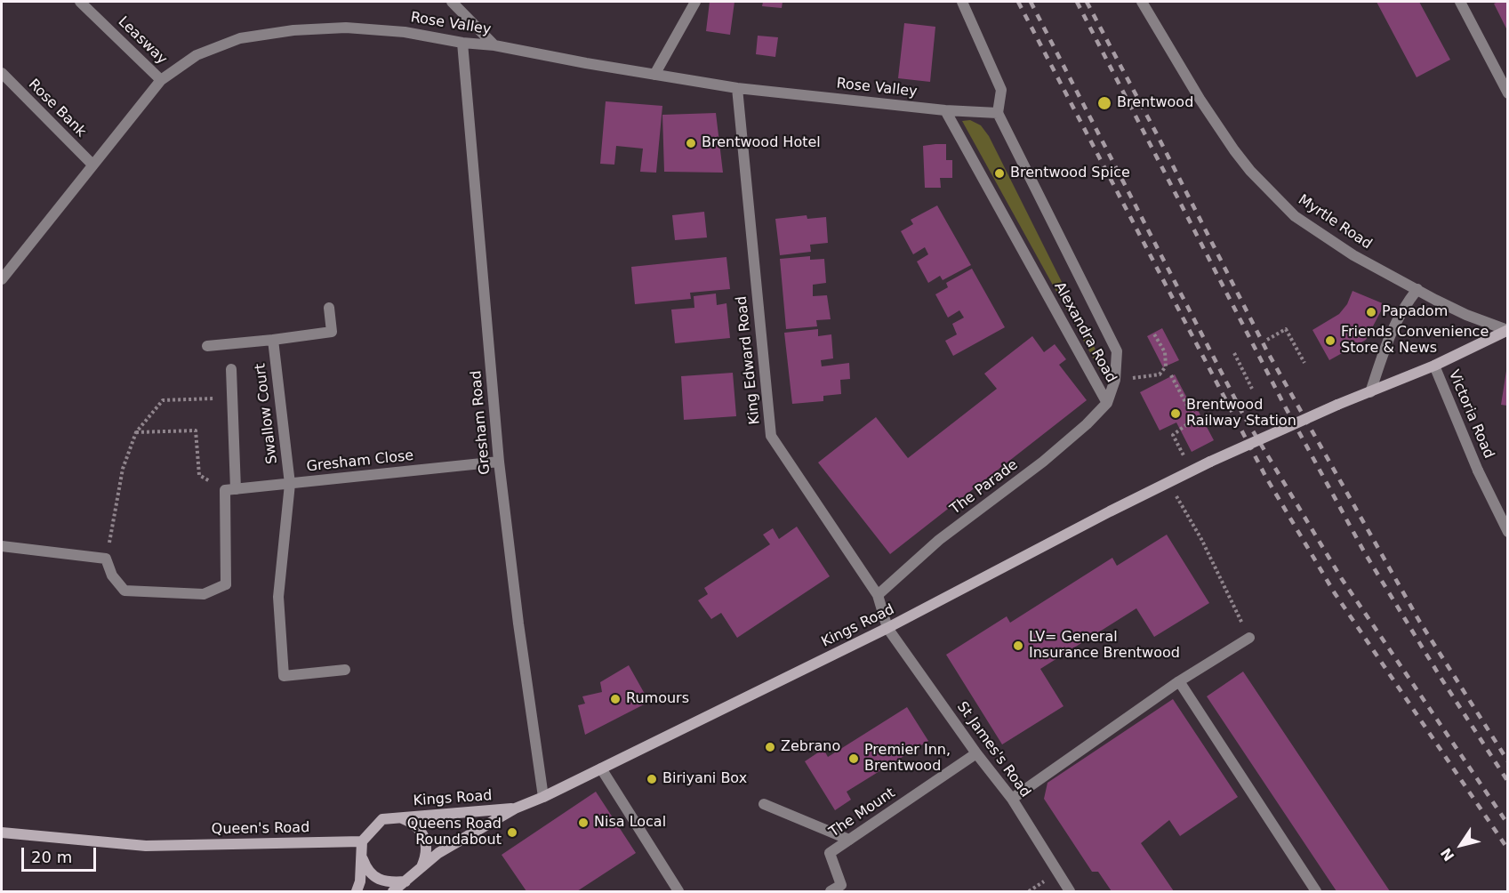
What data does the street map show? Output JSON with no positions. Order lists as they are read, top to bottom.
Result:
{
  "streets": {
    "main road": ["Kings Road", "Queen's Road"],
    "street": [
      "Rose Valley",
      "Leasway",
      "Rose Bank",
      "Myrtle Road",
      "Alexandra Road",
      "King Edward Road",
      "Swallow Court",
      "Victoria Road",
      "Gresham Road",
      "Gresham Close",
      "The Parade",
      "St James's Road",
      "The Mount"
    ]
  },
  "crossings": [
    ["Rose Valley", "Leasway"],
    ["Rose Valley", "Rose Bank"],
    ["Rose Valley", "Alexandra Road"],
    ["Rose Valley", "King Edward Road"],
    ["Rose Valley", "Gresham Road"],
    ["Myrtle Road", "Kings Road"],
    ["Alexandra Road", "The Parade"],
    ["King Edward Road", "The Parade"],
    ["King Edward Road", "Kings Road"],
    ["King Edward Road", "St James's Road"],
    ["Swallow Court", "Gresham Close"],
    ["Victoria Road", "Kings Road"],
    ["Gresham Road", "Gresham Close"],
    ["Gresham Road", "Kings Road"],
    ["Kings Road", "St James's Road"],
    ["Kings Road", "Queen's Road"],
    ["St James's Road", "The Mount"]
  ],
  "places": [
    "Brentwood",
    "Brentwood Hotel",
    "Brentwood Spice",
    "Papadom",
    "Friends Convenience Store & News",
    "Brentwood Railway Station",
    "LV= General Insurance Brentwood",
    "Rumours",
    "Zebrano",
    "Premier Inn, Brentwood",
    "Biriyani Box",
    "Nisa Local",
    "Queens Road Roundabout"
  ],
  "scale_bar": "20 m",
  "north": "bottom left"
}
